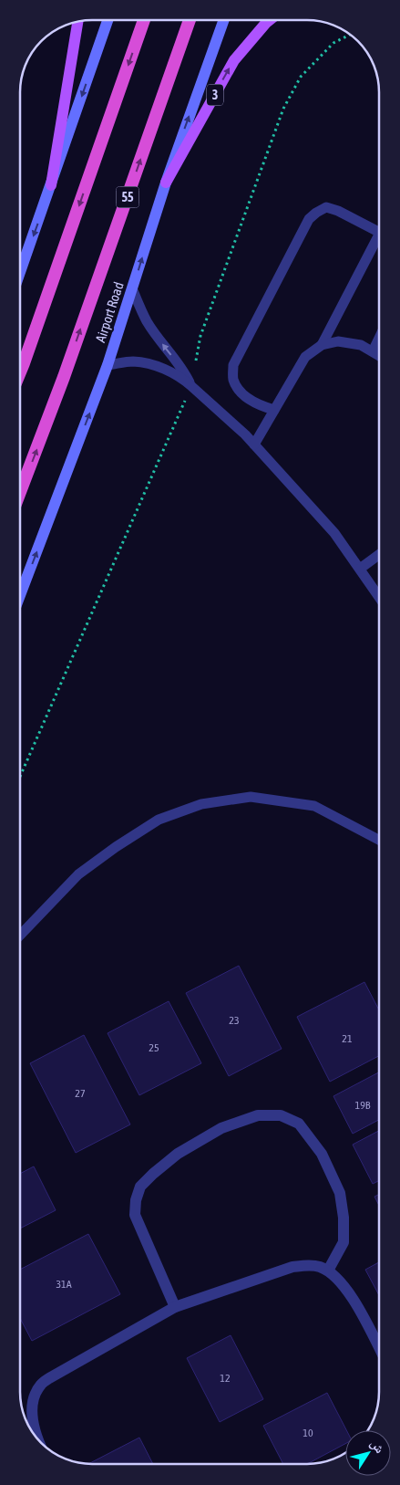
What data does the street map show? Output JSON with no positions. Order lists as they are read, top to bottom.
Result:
{
  "streets": {
    "highway": ["55", "Airport Road"],
    "main road": ["3"]
  },
  "crossings": [
    ["3", "Airport Road"]
  ],
  "house_numbers": [
    "23",
    "21",
    "25",
    "27",
    "19B",
    "31A",
    "12",
    "10"
  ],
  "north": "top right"
}
